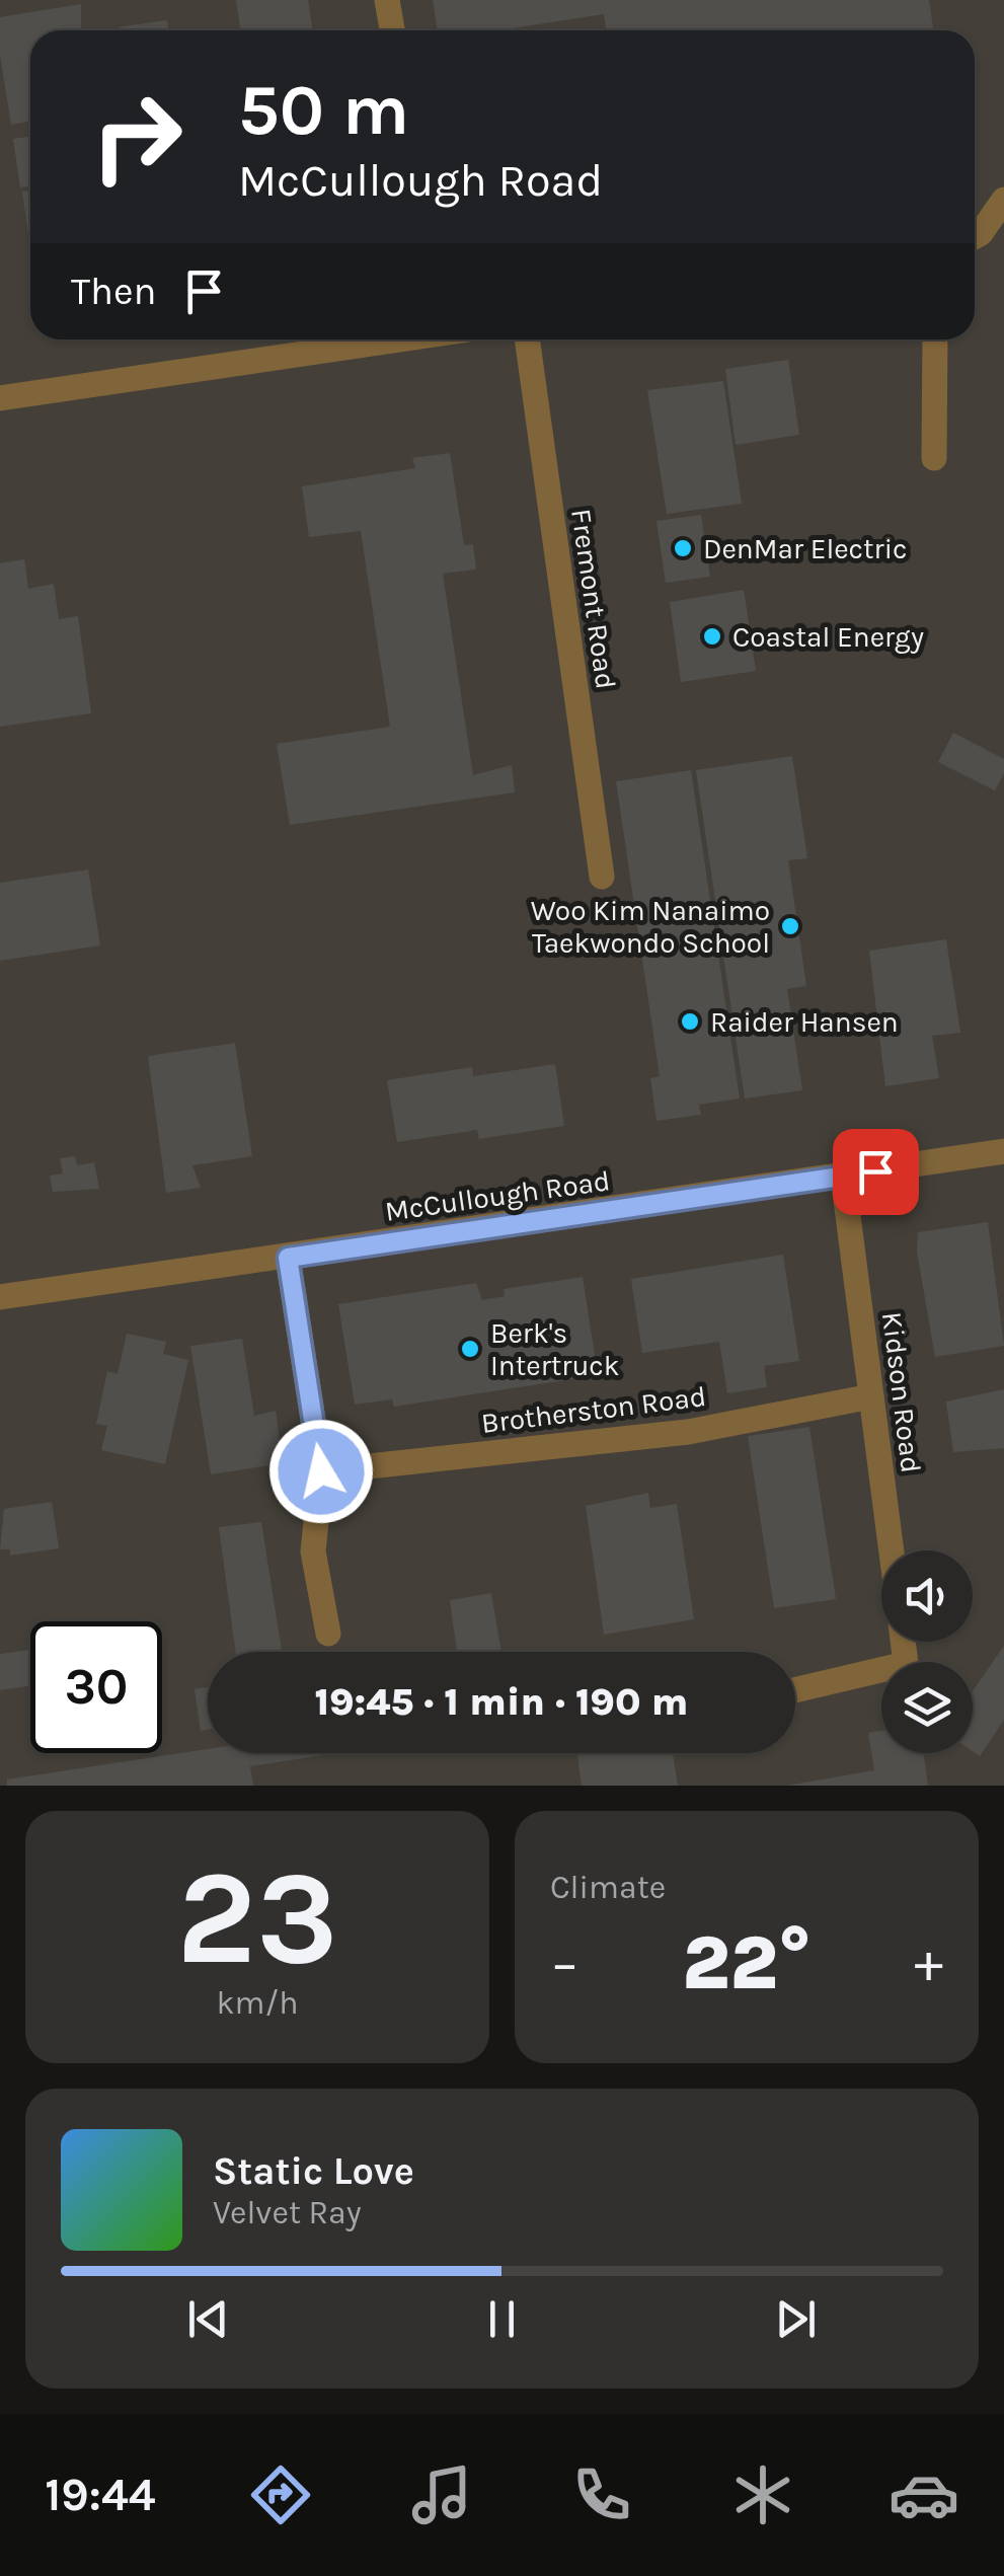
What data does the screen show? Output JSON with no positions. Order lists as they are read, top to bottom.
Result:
{
  "streets": {
    "street": [
      "Fremont Road",
      "McCullough Road",
      "Kidson Road",
      "Brotherston Road"
    ]
  },
  "crossings": [
    ["McCullough Road", "Kidson Road"],
    ["Kidson Road", "Brotherston Road"]
  ],
  "places": [
    "DenMar Electric",
    "Coastal Energy",
    "Woo Kim Nanaimo Taekwondo School",
    "Raider Hansen",
    "Berk's Intertruck"
  ],
  "page": {
    "turn": ["50 m", "McCullough Road"],
    "then": "Then",
    "limit": "30",
    "trip": "19:45 · 1 min · 190 m",
    "tile": [
      ["23", "km/h"],
      "Climate"
    ],
    "heat": ["−", "22°", "+"],
    "song": ["Static Love", "Velvet Ray"],
    "tabs": "19:44"
  }
}
